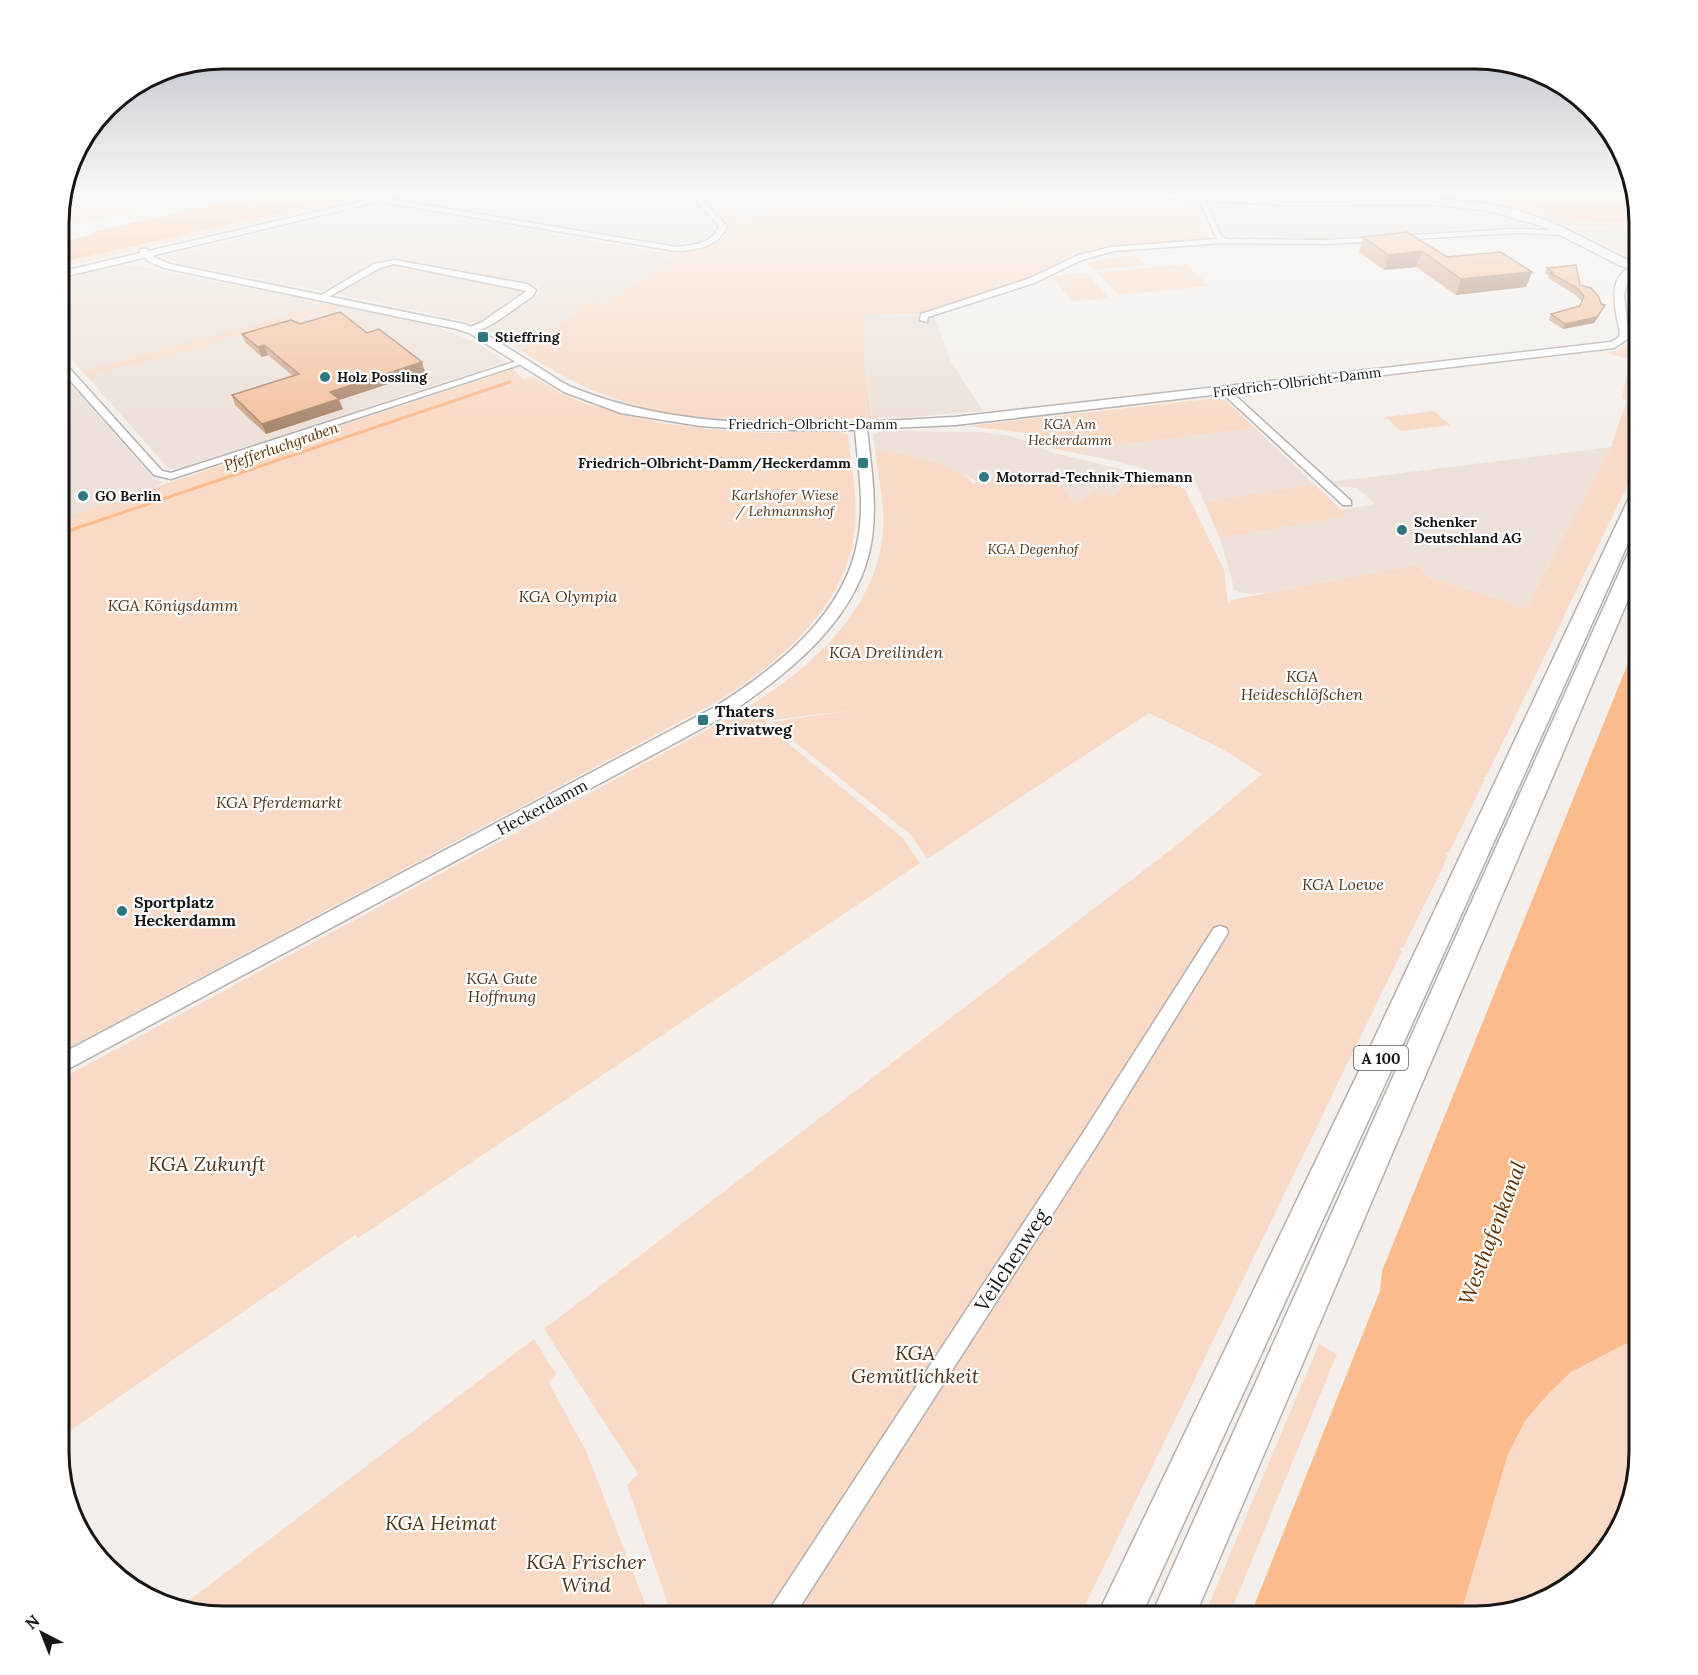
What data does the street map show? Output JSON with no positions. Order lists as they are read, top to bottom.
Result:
{
  "streets": {
    "highway": ["A 100"],
    "street": ["Friedrich-Olbricht-Damm", "Heckerdamm", "Veilchenweg"]
  },
  "crossings": [
    ["Friedrich-Olbricht-Damm", "Heckerdamm"]
  ],
  "water": ["Pfefferluchgraben", "Westhafenkanal"],
  "parks": [
    "KGA Am Heckerdamm",
    "Karlshofer Wiese / Lehmannshof",
    "KGA Degenhof",
    "KGA Olympia",
    "KGA Königsdamm",
    "KGA Dreilinden",
    "KGA Heideschlößchen",
    "KGA Pferdemarkt",
    "KGA Loewe",
    "KGA Gute Hoffnung",
    "KGA Zukunft",
    "KGA Gemütlichkeit",
    "KGA Heimat",
    "KGA Frischer Wind"
  ],
  "places": {
    "transit": ["Stieffring", "Friedrich-Olbricht-Damm/Heckerdamm", "Thaters Privatweg"],
    "other": [
      "Holz Possling",
      "Motorrad-Technik-Thiemann",
      "GO Berlin",
      "Schenker Deutschland AG",
      "Sportplatz Heckerdamm"
    ]
  },
  "north": "top left"
}
